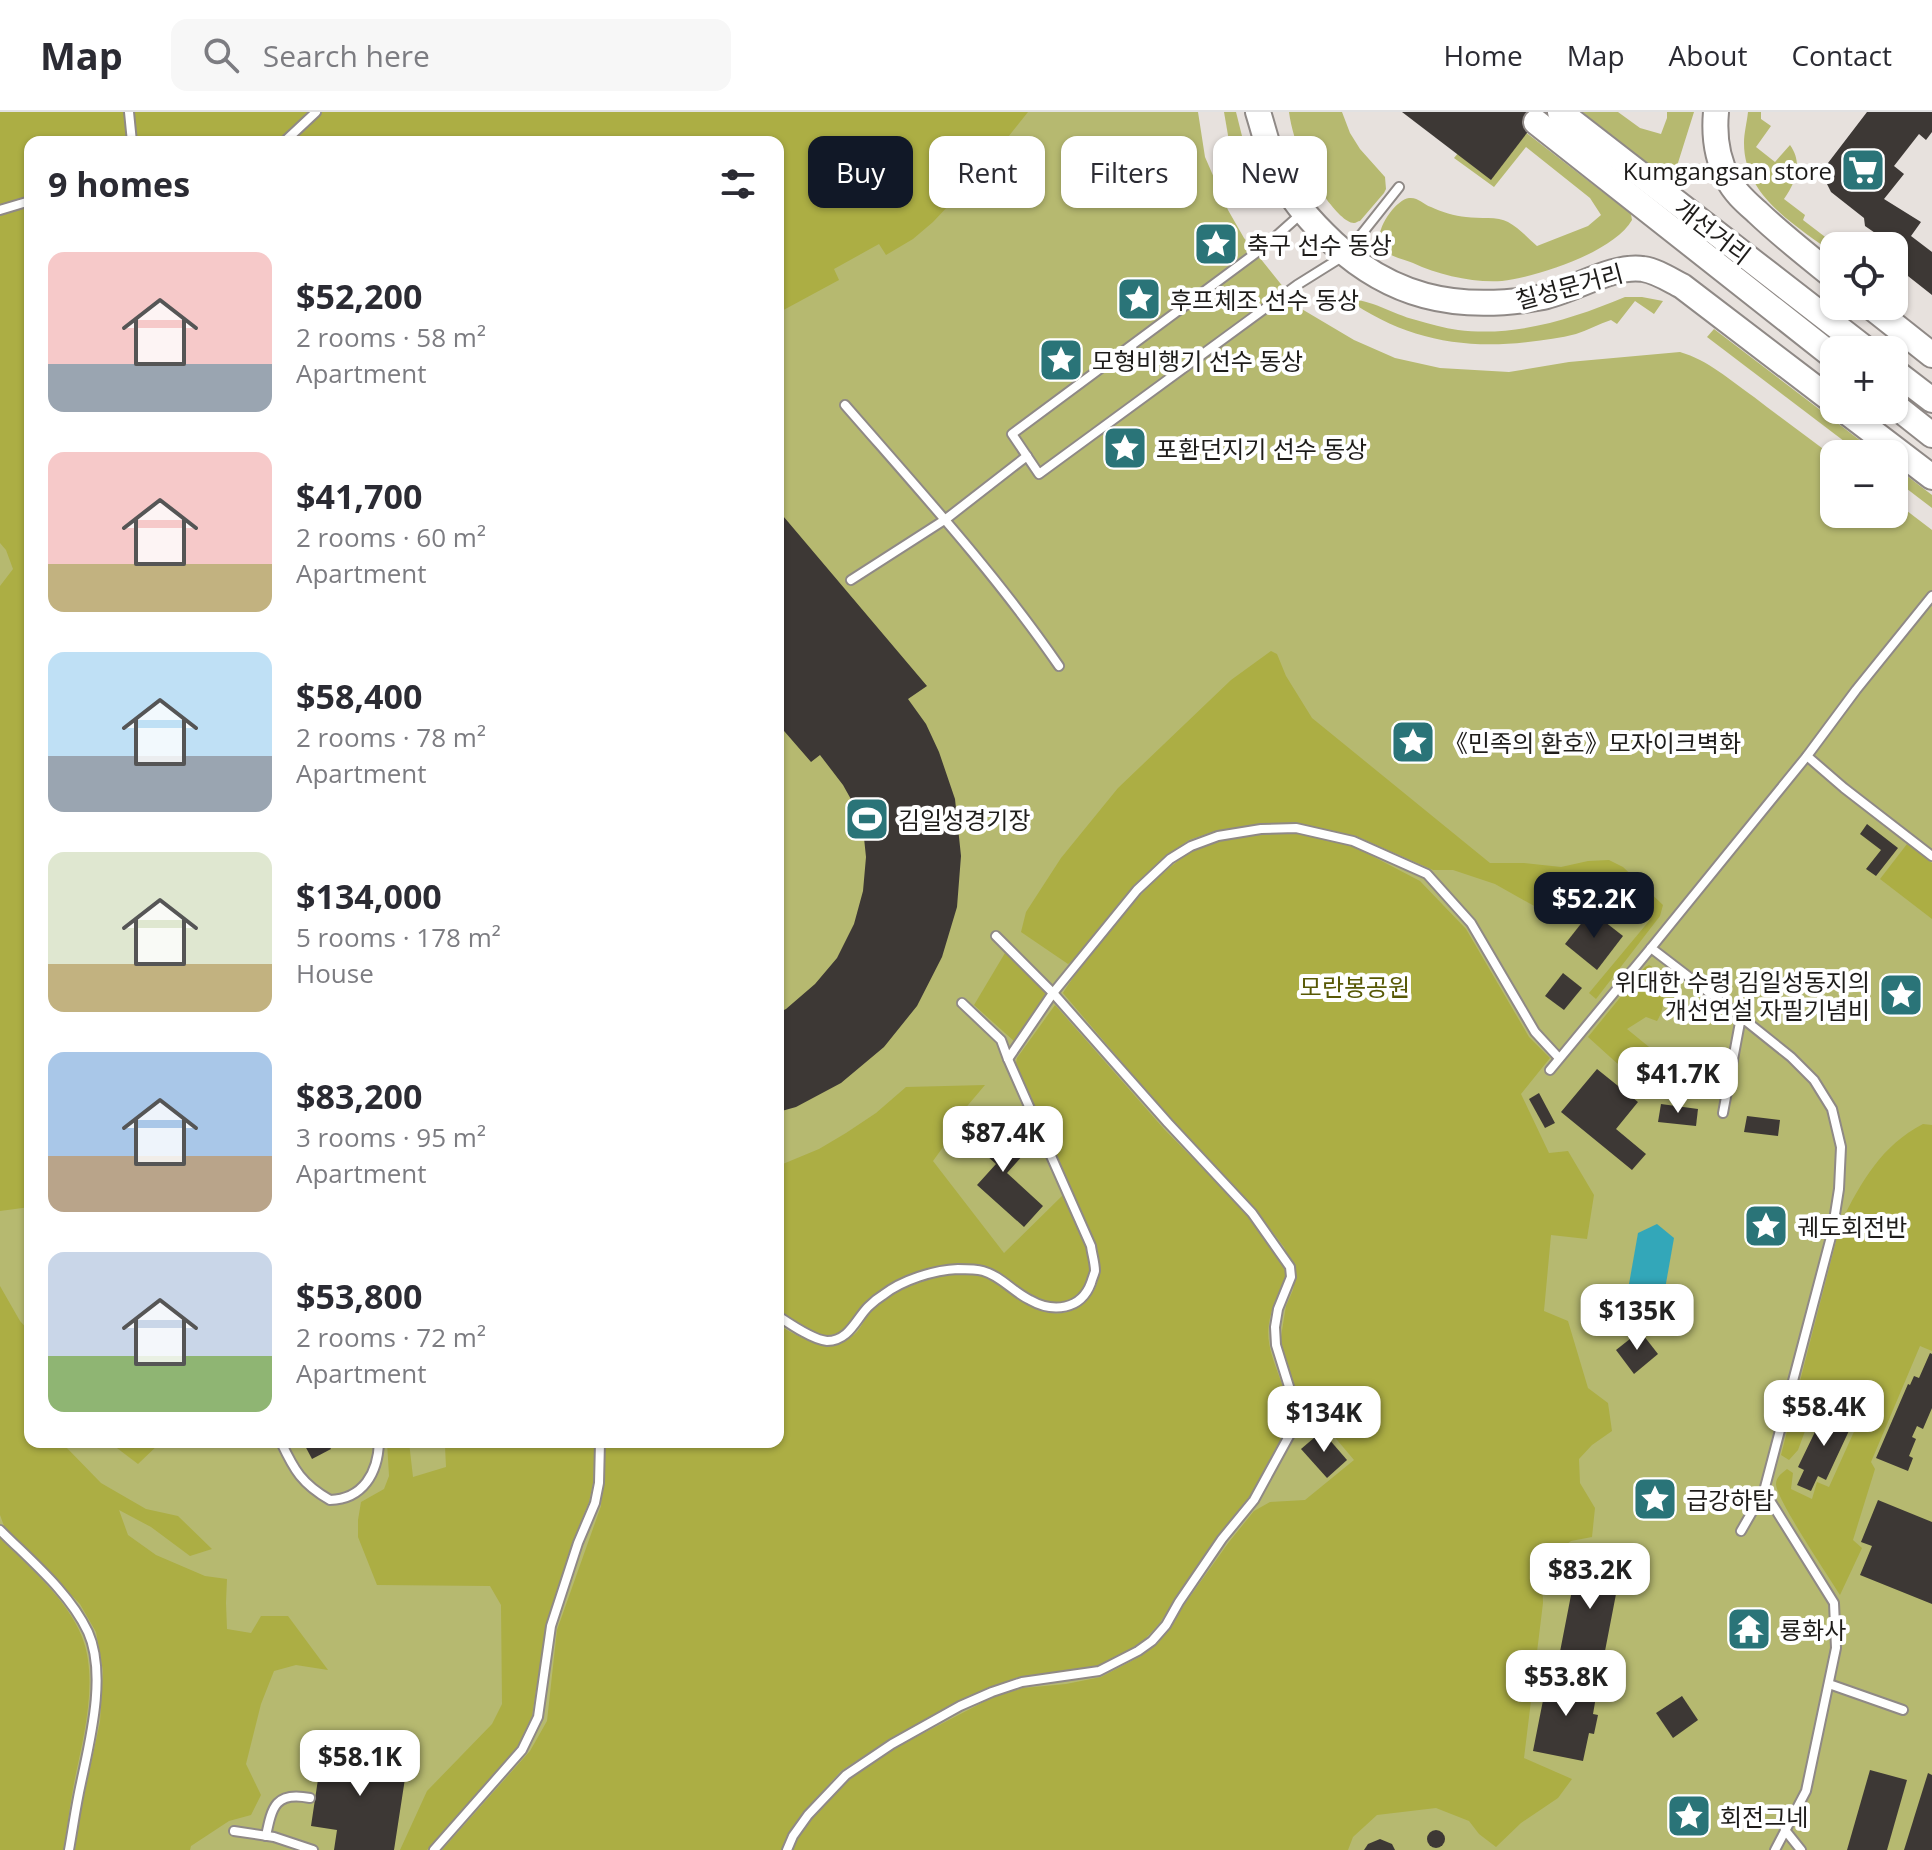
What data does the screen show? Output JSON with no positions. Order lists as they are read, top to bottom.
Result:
{
  "streets": {
    "main road": ["개선거리", "칠성문거리"]
  },
  "parks": ["모란봉공원"],
  "places": {
    "supermarket": ["Kumgangsan store"],
    "place": [
      "축구 선수 동상",
      "후프체조 선수 동상",
      "모형비행기 선수 동상",
      "포환던지기 선수 동상",
      "《민족의 환호》모자이크벽화",
      "위대한 수령 김일성동지의 개선연설 자필기념비",
      "궤도회전반",
      "급강하탑",
      "회전그네"
    ],
    "sports": ["김일성경기장"],
    "temple": ["룡화사"]
  },
  "page": {
    "header": "Map",
    "search": "Search here",
    "nav": [
      "Home",
      "Map",
      "About",
      "Contact"
    ],
    "chip": [
      "Buy",
      "Rent",
      "Filters",
      "New"
    ],
    "heading": "9 homes",
    "map_buttons": ["+", "−"],
    "list": [
      {
        "name": "$52,200",
        "note": "2 rooms · 58 m² · Apartment"
      },
      {
        "name": "$41,700",
        "note": "2 rooms · 60 m² · Apartment"
      },
      {
        "name": "$58,400",
        "note": "2 rooms · 78 m² · Apartment"
      },
      {
        "name": "$134,000",
        "note": "5 rooms · 178 m² · House"
      },
      {
        "name": "$83,200",
        "note": "3 rooms · 95 m² · Apartment"
      },
      {
        "name": "$53,800",
        "note": "2 rooms · 72 m² · Apartment"
      }
    ],
    "price": [
      "$52.2K",
      "$41.7K",
      "$87.4K",
      "$135K",
      "$58.4K",
      "$134K",
      "$83.2K",
      "$53.8K",
      "$58.1K"
    ]
  }
}
